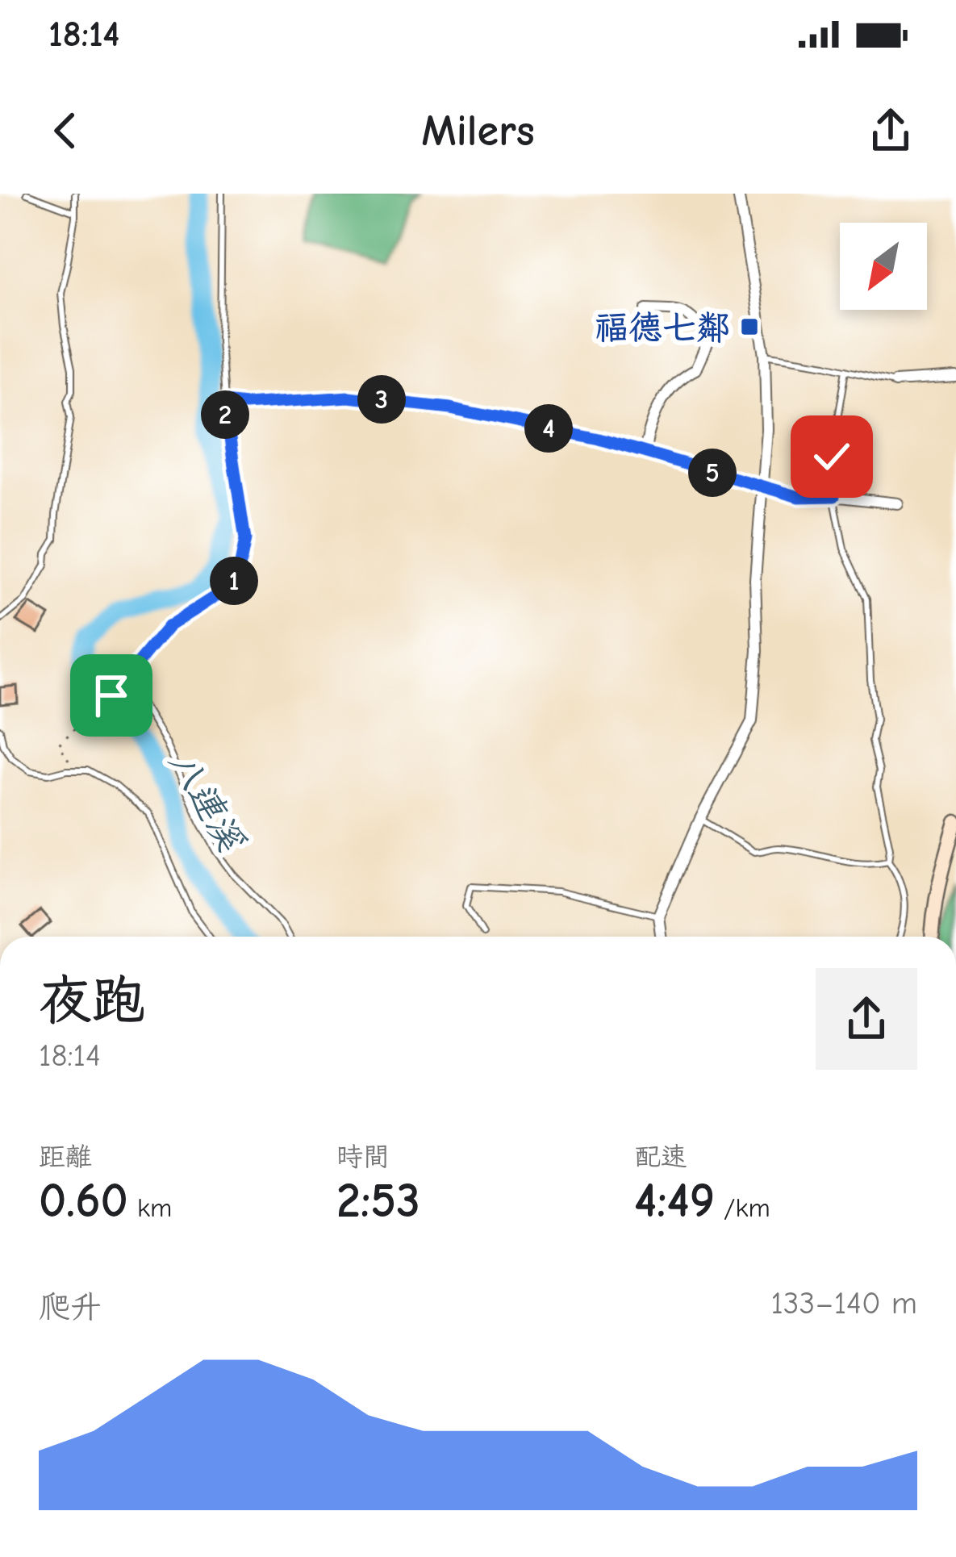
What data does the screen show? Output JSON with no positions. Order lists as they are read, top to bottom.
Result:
{
  "water": ["八連溪"],
  "places": {
    "transit": ["福德七鄰"]
  },
  "north": "bottom left",
  "page": {
    "status": "18:14",
    "header": "Milers",
    "pins": [
      "3",
      "2",
      "4",
      "5",
      "1"
    ],
    "heading": ["夜跑", "18:14"],
    "stats": [
      ["距離", "0.60 km"],
      ["時間", "2:53"],
      ["配速", "4:49 /km"]
    ],
    "chart": ["爬升", "133–140 m"]
  }
}
